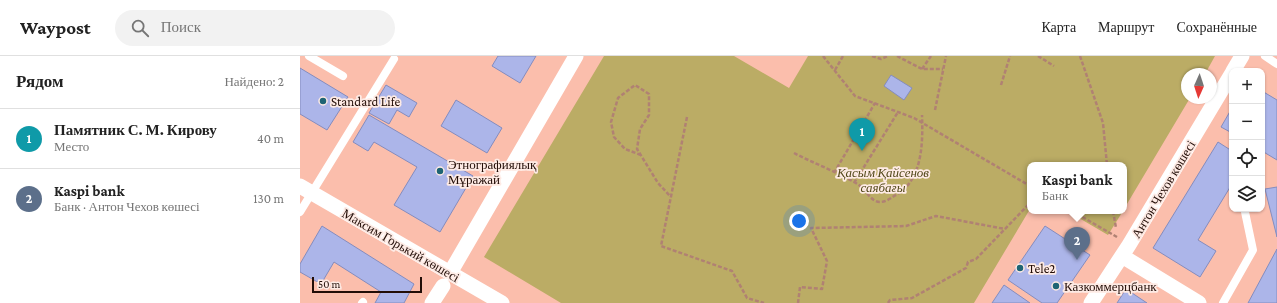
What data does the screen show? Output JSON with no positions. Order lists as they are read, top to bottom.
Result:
{
  "streets": {
    "street": ["Антон Чехов көшесі", "Максим Горький көшесі"]
  },
  "parks": ["Қасым Қайсенов саябағы"],
  "places": [
    "Standard Life",
    "Этнографиялық Мұражай",
    "Tele2",
    "Казкоммерцбанк"
  ],
  "scale_bar": "50 m",
  "north": "bottom",
  "page": {
    "header": "Waypost",
    "search": "Поиск",
    "nav": ["Карта", "Маршрут", "Сохранённые"],
    "heading": ["Рядом", "Найдено: 2"],
    "map_buttons": ["+", "−"],
    "list": [
      {
        "mark": "1",
        "name": "Памятник С. М. Кирову",
        "note": "Место",
        "value": "40 m"
      },
      {
        "mark": "2",
        "name": "Kaspi bank",
        "note": "Банк · Антон Чехов көшесі",
        "value": "130 m"
      }
    ],
    "pins": ["1", "2"],
    "popup": ["Kaspi bank", "Банк"],
    "scale": "50 m"
  }
}
